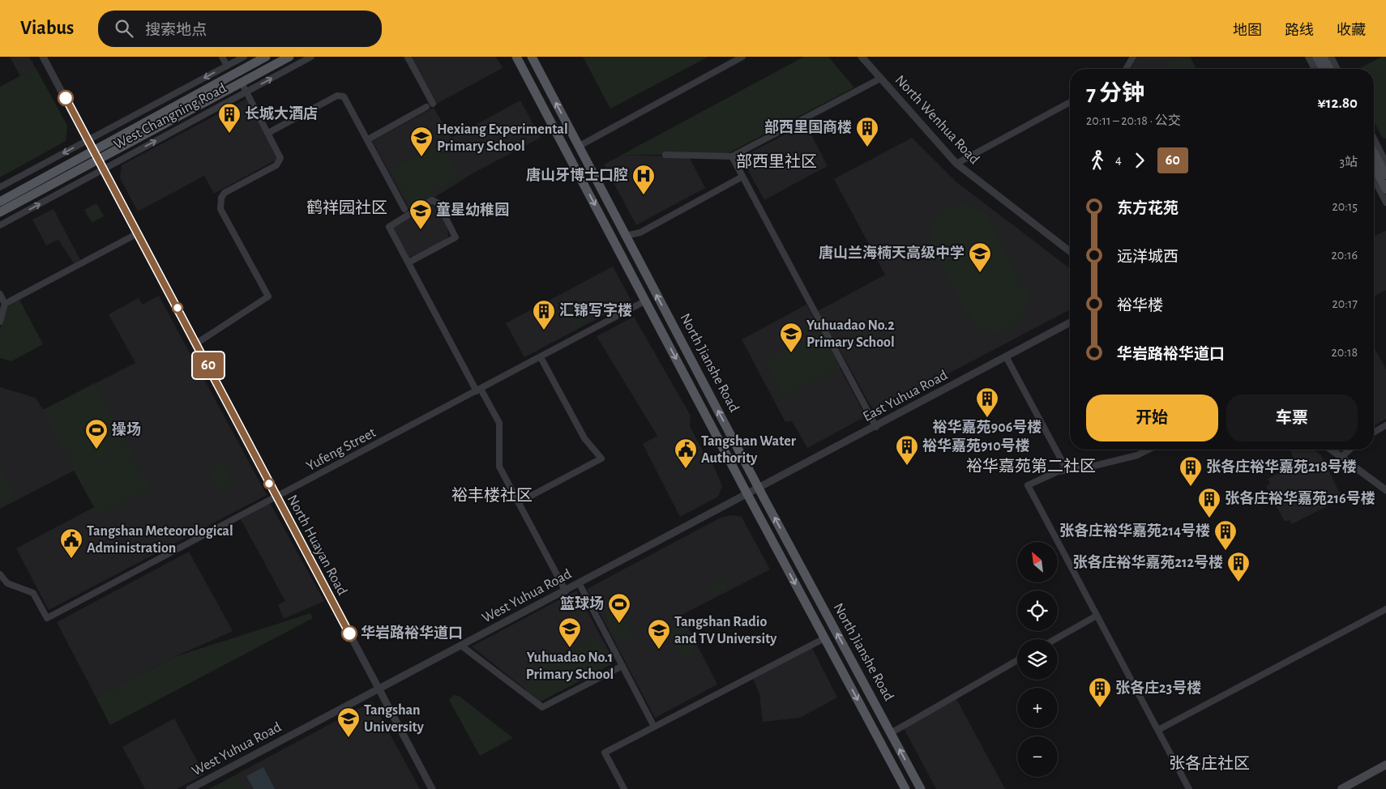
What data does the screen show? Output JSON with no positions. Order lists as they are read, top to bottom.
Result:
{
  "streets": {
    "main road": ["West Changning Road", "North Jianshe Road"],
    "street": [
      "North Wenhua Road",
      "East Yuhua Road",
      "Yufeng Street",
      "North Huayan Road",
      "West Yuhua Road"
    ]
  },
  "crossings": [
    ["West Changning Road", "North Huayan Road"],
    ["North Jianshe Road", "East Yuhua Road"],
    ["North Jianshe Road", "Yufeng Street"],
    ["North Jianshe Road", "West Yuhua Road"],
    ["East Yuhua Road", "West Yuhua Road"],
    ["Yufeng Street", "North Huayan Road"],
    ["North Huayan Road", "West Yuhua Road"]
  ],
  "districts": [
    "部西里社区",
    "鹤祥园社区",
    "裕华嘉苑第二社区",
    "裕丰楼社区",
    "张各庄社区"
  ],
  "places": {
    "building": [
      "长城大酒店",
      "部西里国商楼",
      "汇锦写字楼",
      "裕华嘉苑906号楼",
      "裕华嘉苑910号楼",
      "张各庄裕华嘉苑218号楼",
      "张各庄裕华嘉苑216号楼",
      "张各庄裕华嘉苑214号楼",
      "张各庄裕华嘉苑212号楼",
      "张各庄23号楼"
    ],
    "school or university": [
      "Hexiang Experimental Primary School",
      "童星幼稚园",
      "唐山兰海楠天高级中学",
      "Yuhuadao No.2 Primary School",
      "Yuhuadao No.1 Primary School",
      "Tangshan Radio and TV University",
      "Tangshan University"
    ],
    "hospital": ["唐山牙博士口腔"],
    "sports": ["操场", "篮球场"],
    "public building": ["Tangshan Water Authority", "Tangshan Meteorological Administration"],
    "other": ["华岩路裕华道口"]
  },
  "lines": ["bus line 60"],
  "north": "top left",
  "page": {
    "header": "Viabus",
    "search": "搜索地点",
    "nav": ["地图", "路线", "收藏"],
    "on_map": "60",
    "heading": ["7 分钟", "20:11 – 20:18 · 公交", "¥12.80"],
    "legs": ["4", "60", "3站"],
    "list": [
      {
        "name": "东方花苑",
        "value": "20:15"
      },
      {
        "name": "远洋城西",
        "value": "20:16"
      },
      {
        "name": "裕华楼",
        "value": "20:17"
      },
      {
        "name": "华岩路裕华道口",
        "value": "20:18"
      }
    ],
    "buttons": ["开始", "车票"],
    "map_buttons": ["+", "−"]
  }
}
